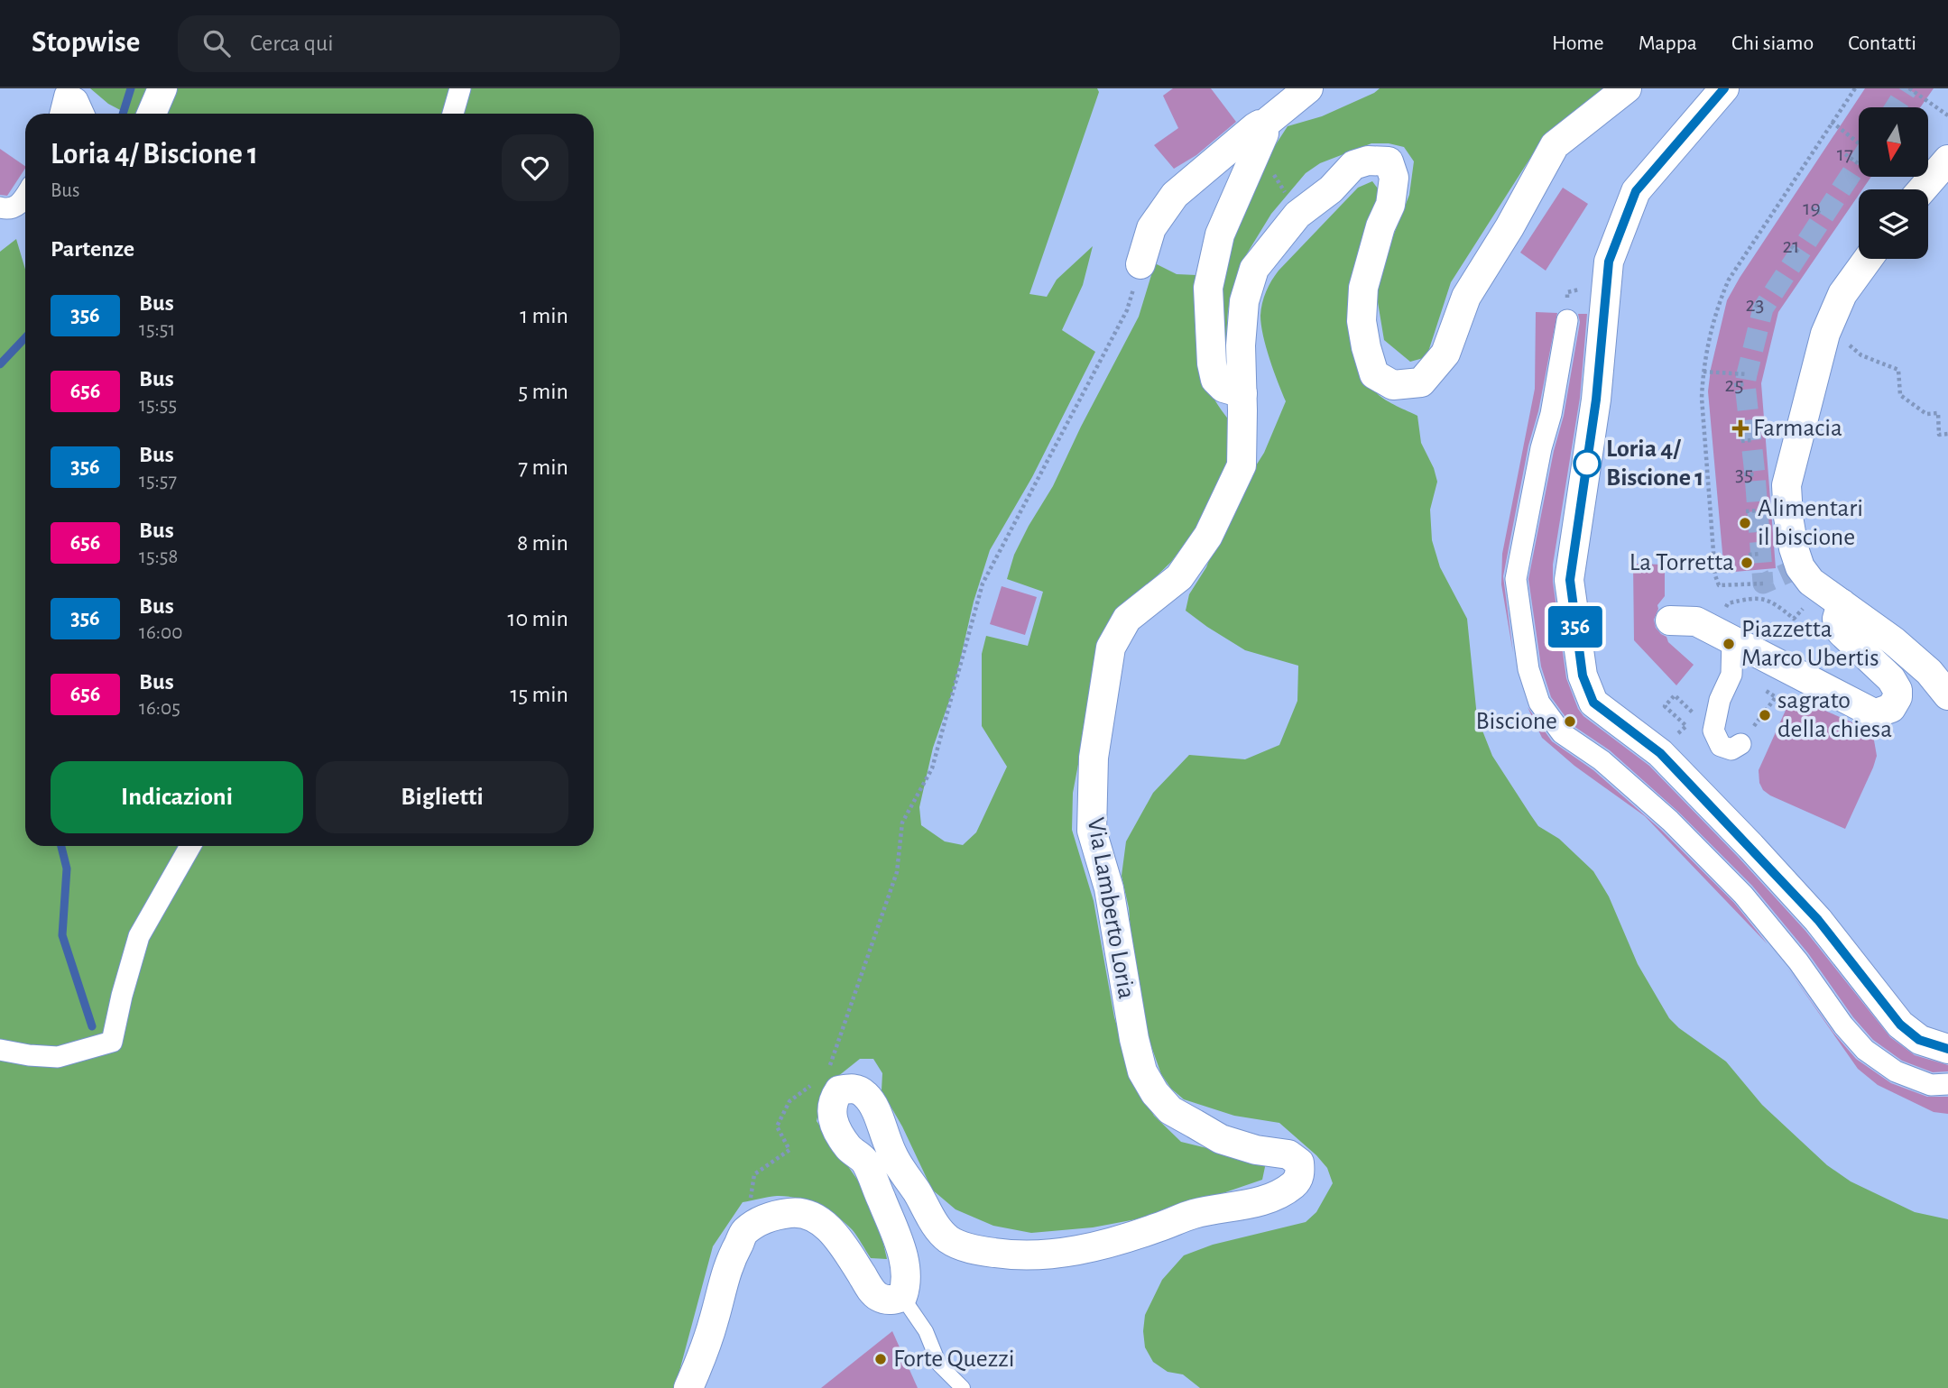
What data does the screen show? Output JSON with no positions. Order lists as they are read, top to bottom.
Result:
{
  "streets": {
    "street": ["Via Lamberto Loria"]
  },
  "places": {
    "health": ["Farmacia"],
    "other": [
      "Loria 4/ Biscione 1",
      "Alimentari il biscione",
      "La Torretta",
      "Piazzetta Marco Ubertis",
      "sagrato della chiesa",
      "Biscione",
      "Forte Quezzi"
    ]
  },
  "lines": ["bus line 356"],
  "house_numbers": [
    "17",
    "19",
    "21",
    "23",
    "25",
    "35"
  ],
  "north": "bottom",
  "page": {
    "header": "Stopwise",
    "search": "Cerca qui",
    "nav": [
      "Home",
      "Mappa",
      "Chi siamo",
      "Contatti"
    ],
    "on_map": "356",
    "heading": [
      ["Loria 4/ Biscione 1", "Bus"],
      "Partenze"
    ],
    "list": [
      {
        "mark": "356",
        "name": "Bus",
        "note": "15:51",
        "value": "1 min"
      },
      {
        "mark": "656",
        "name": "Bus",
        "note": "15:55",
        "value": "5 min"
      },
      {
        "mark": "356",
        "name": "Bus",
        "note": "15:57",
        "value": "7 min"
      },
      {
        "mark": "656",
        "name": "Bus",
        "note": "15:58",
        "value": "8 min"
      },
      {
        "mark": "356",
        "name": "Bus",
        "note": "16:00",
        "value": "10 min"
      },
      {
        "mark": "656",
        "name": "Bus",
        "note": "16:05",
        "value": "15 min"
      }
    ],
    "buttons": ["Indicazioni", "Biglietti"]
  }
}
